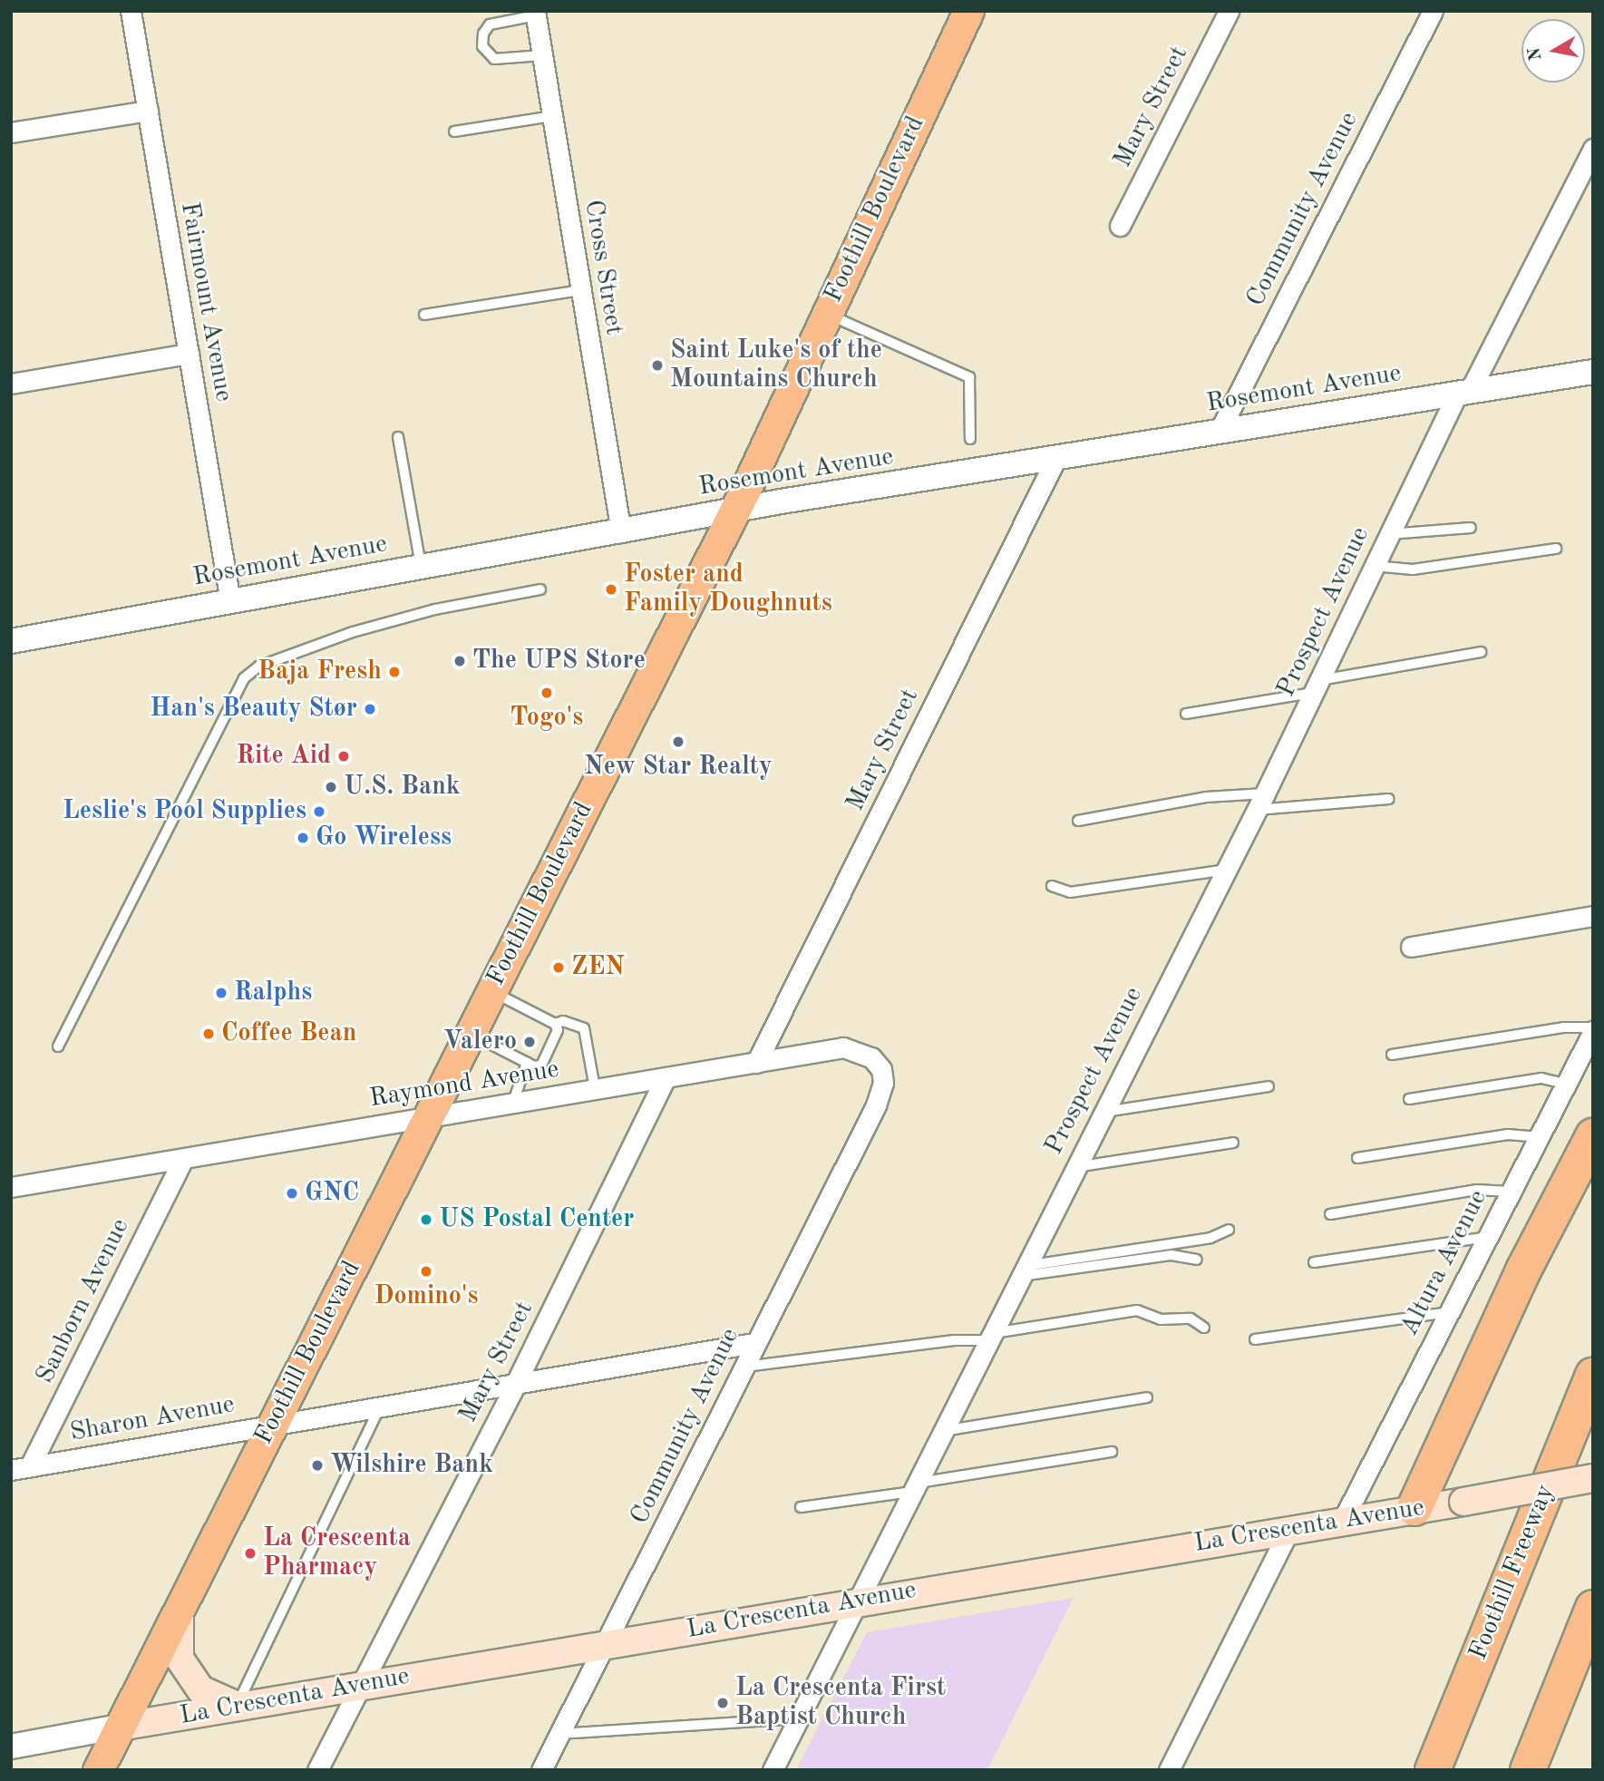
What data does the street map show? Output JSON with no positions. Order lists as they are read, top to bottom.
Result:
{
  "streets": {
    "highway": ["Foothill Freeway"],
    "main road": ["Foothill Boulevard", "La Crescenta Avenue"],
    "street": [
      "Mary Street",
      "Community Avenue",
      "Cross Street",
      "Fairmount Avenue",
      "Rosemont Avenue",
      "Prospect Avenue",
      "Raymond Avenue",
      "Altura Avenue",
      "Sanborn Avenue",
      "Sharon Avenue"
    ]
  },
  "crossings": [
    ["Mary Street", "Rosemont Avenue"],
    ["Mary Street", "Raymond Avenue"],
    ["Mary Street", "Sharon Avenue"],
    ["Mary Street", "La Crescenta Avenue"],
    ["Foothill Boulevard", "Rosemont Avenue"],
    ["Foothill Boulevard", "Raymond Avenue"],
    ["Foothill Boulevard", "Sharon Avenue"],
    ["Foothill Boulevard", "La Crescenta Avenue"],
    ["Community Avenue", "Rosemont Avenue"],
    ["Community Avenue", "Raymond Avenue"],
    ["Community Avenue", "Sharon Avenue"],
    ["Community Avenue", "La Crescenta Avenue"],
    ["Cross Street", "Rosemont Avenue"],
    ["Fairmount Avenue", "Rosemont Avenue"],
    ["Rosemont Avenue", "Prospect Avenue"],
    ["Prospect Avenue", "La Crescenta Avenue"],
    ["Raymond Avenue", "Sanborn Avenue"],
    ["Altura Avenue", "La Crescenta Avenue"],
    ["Sanborn Avenue", "Sharon Avenue"]
  ],
  "places": [
    "Saint Luke's of the Mountains Church",
    "Foster and Family Doughnuts",
    "The UPS Store",
    "Baja Fresh",
    "Togo's",
    "Han's Beauty Stør",
    "New Star Realty",
    "Rite Aid",
    "U.S. Bank",
    "Leslie's Pool Supplies",
    "Go Wireless",
    "ZEN",
    "Ralphs",
    "Coffee Bean",
    "Valero",
    "GNC",
    "US Postal Center",
    "Domino's",
    "Wilshire Bank",
    "La Crescenta Pharmacy",
    "La Crescenta First Baptist Church"
  ],
  "north": "left"
}
